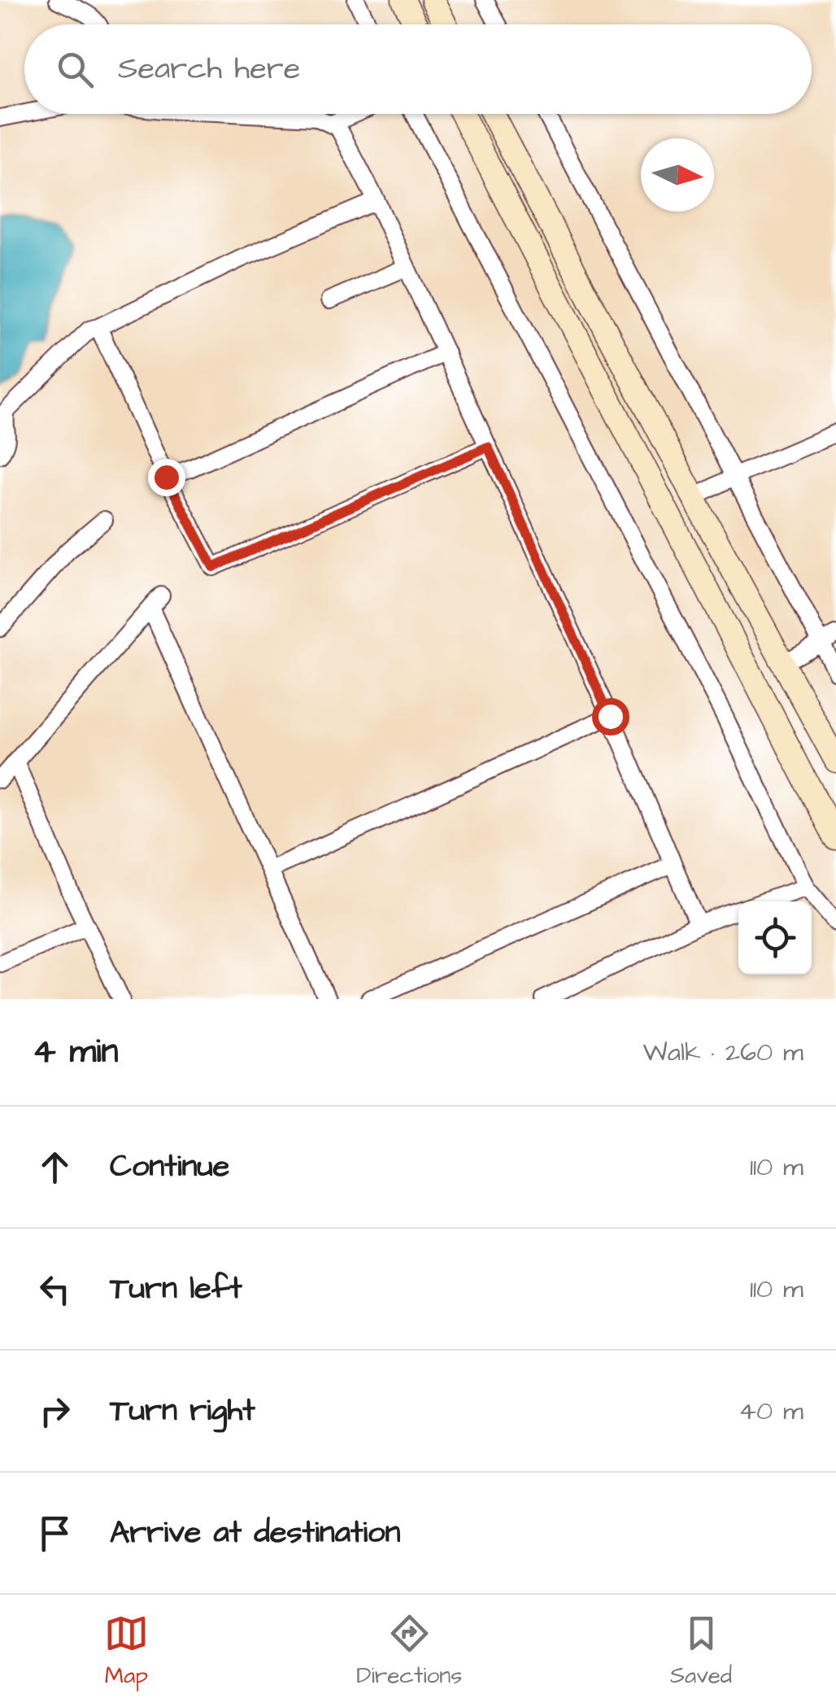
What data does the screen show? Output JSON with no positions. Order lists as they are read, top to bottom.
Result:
{
  "north": "right",
  "page": {
    "search": "Search here",
    "heading": ["4 min", "Walk · 260 m"],
    "list": [
      ["Continue", "110 m"],
      ["Turn left", "110 m"],
      ["Turn right", "40 m"],
      "Arrive at destination"
    ],
    "nav": ["Map", "Directions", "Saved"]
  }
}
